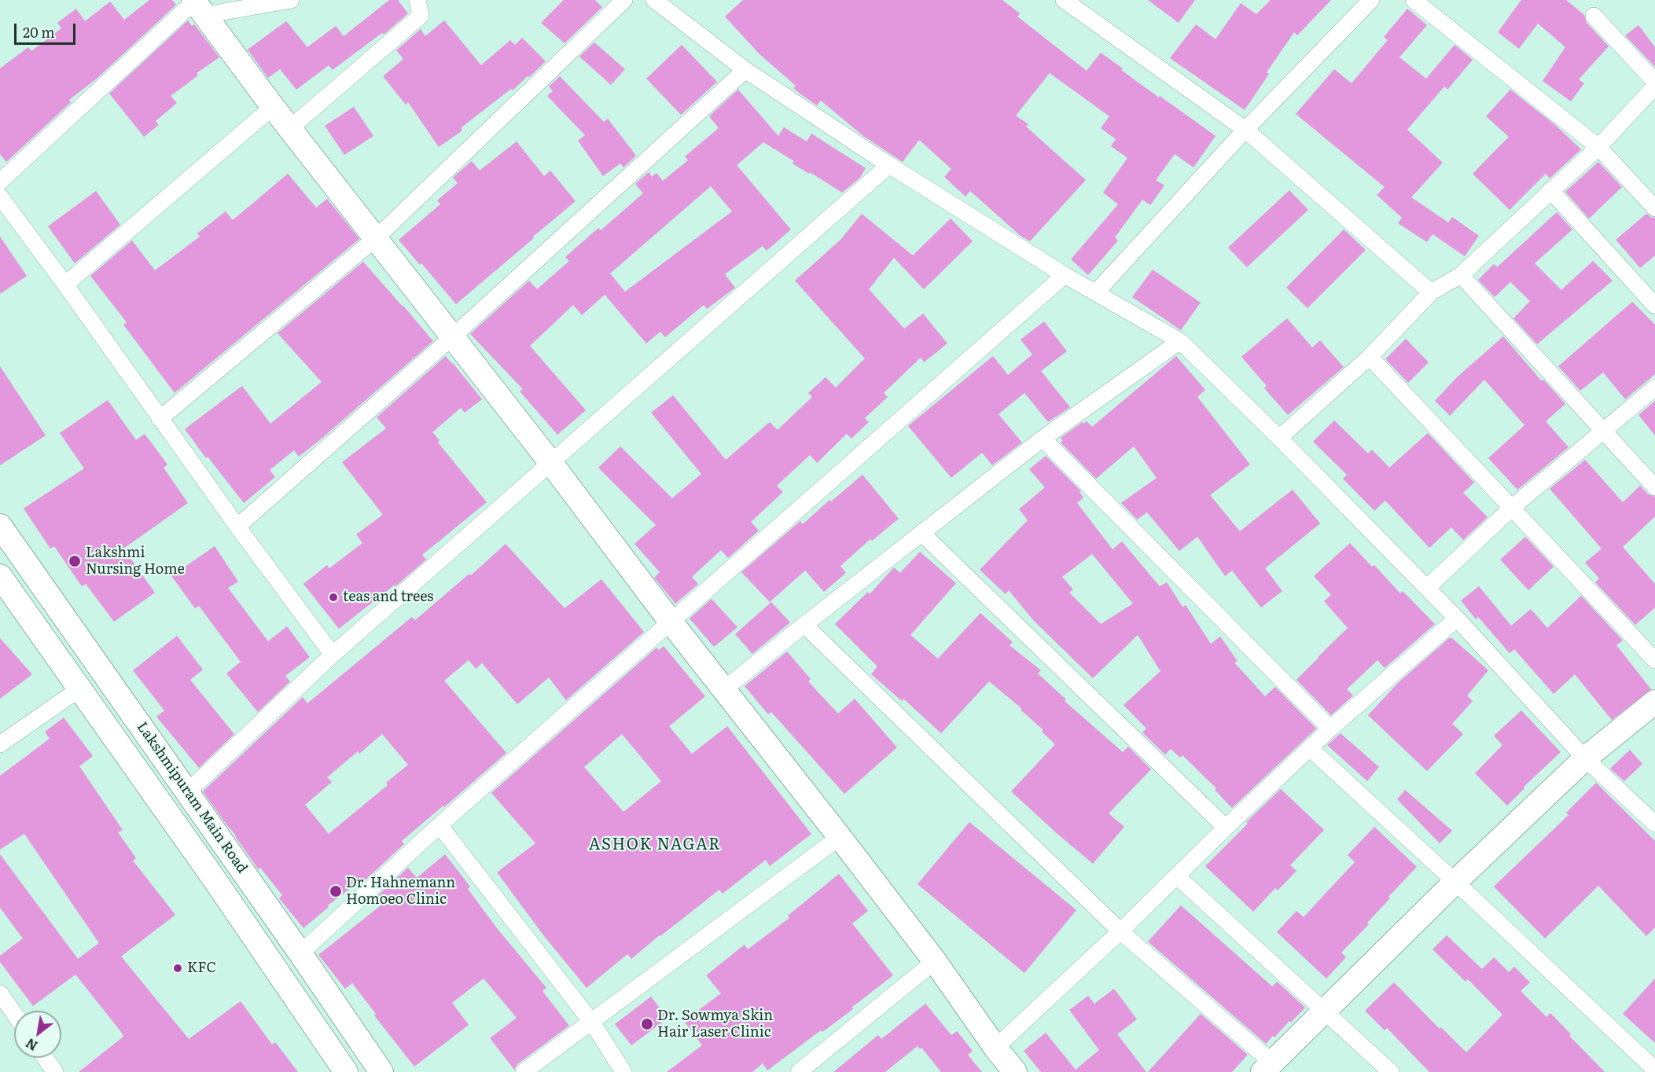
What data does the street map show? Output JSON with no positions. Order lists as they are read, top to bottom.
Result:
{
  "streets": {
    "street": ["Lakshmipuram Main Road"]
  },
  "districts": ["ASHOK NAGAR"],
  "places": [
    "Lakshmi Nursing Home",
    "teas and trees",
    "Dr. Hahnemann Homoeo Clinic",
    "KFC",
    "Dr. Sowmya Skin Hair Laser Clinic"
  ],
  "scale_bar": "20 m",
  "north": "bottom left"
}
